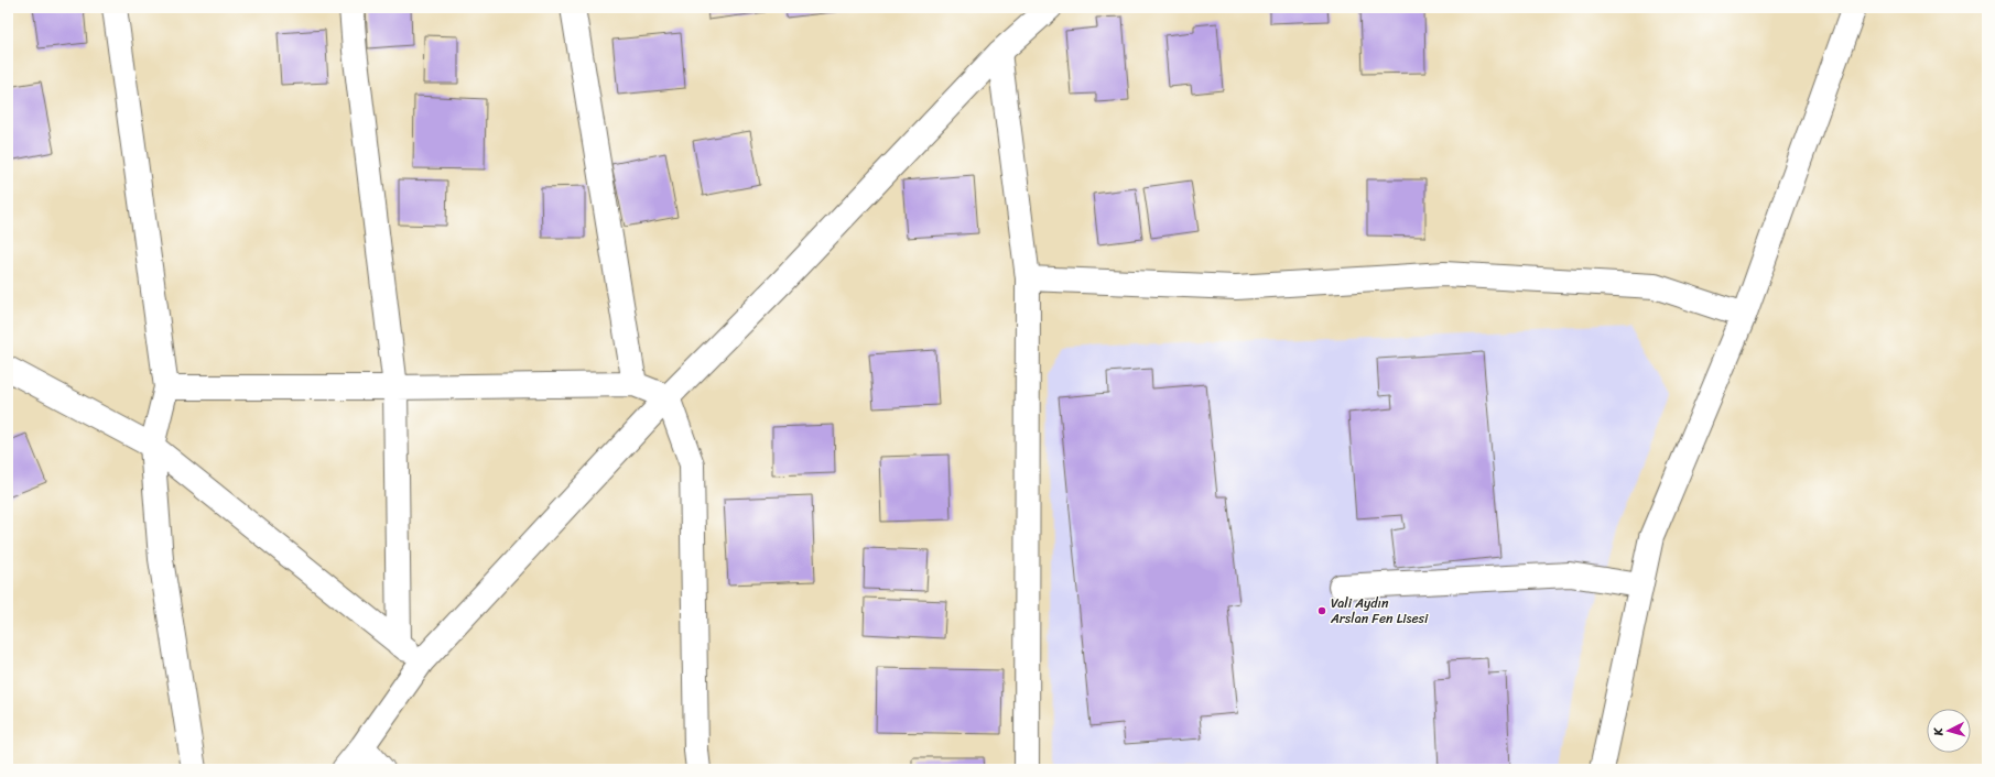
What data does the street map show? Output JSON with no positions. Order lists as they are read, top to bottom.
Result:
{
  "places": ["Vali Aydın Arslan Fen Lisesi"],
  "north": "left"
}
